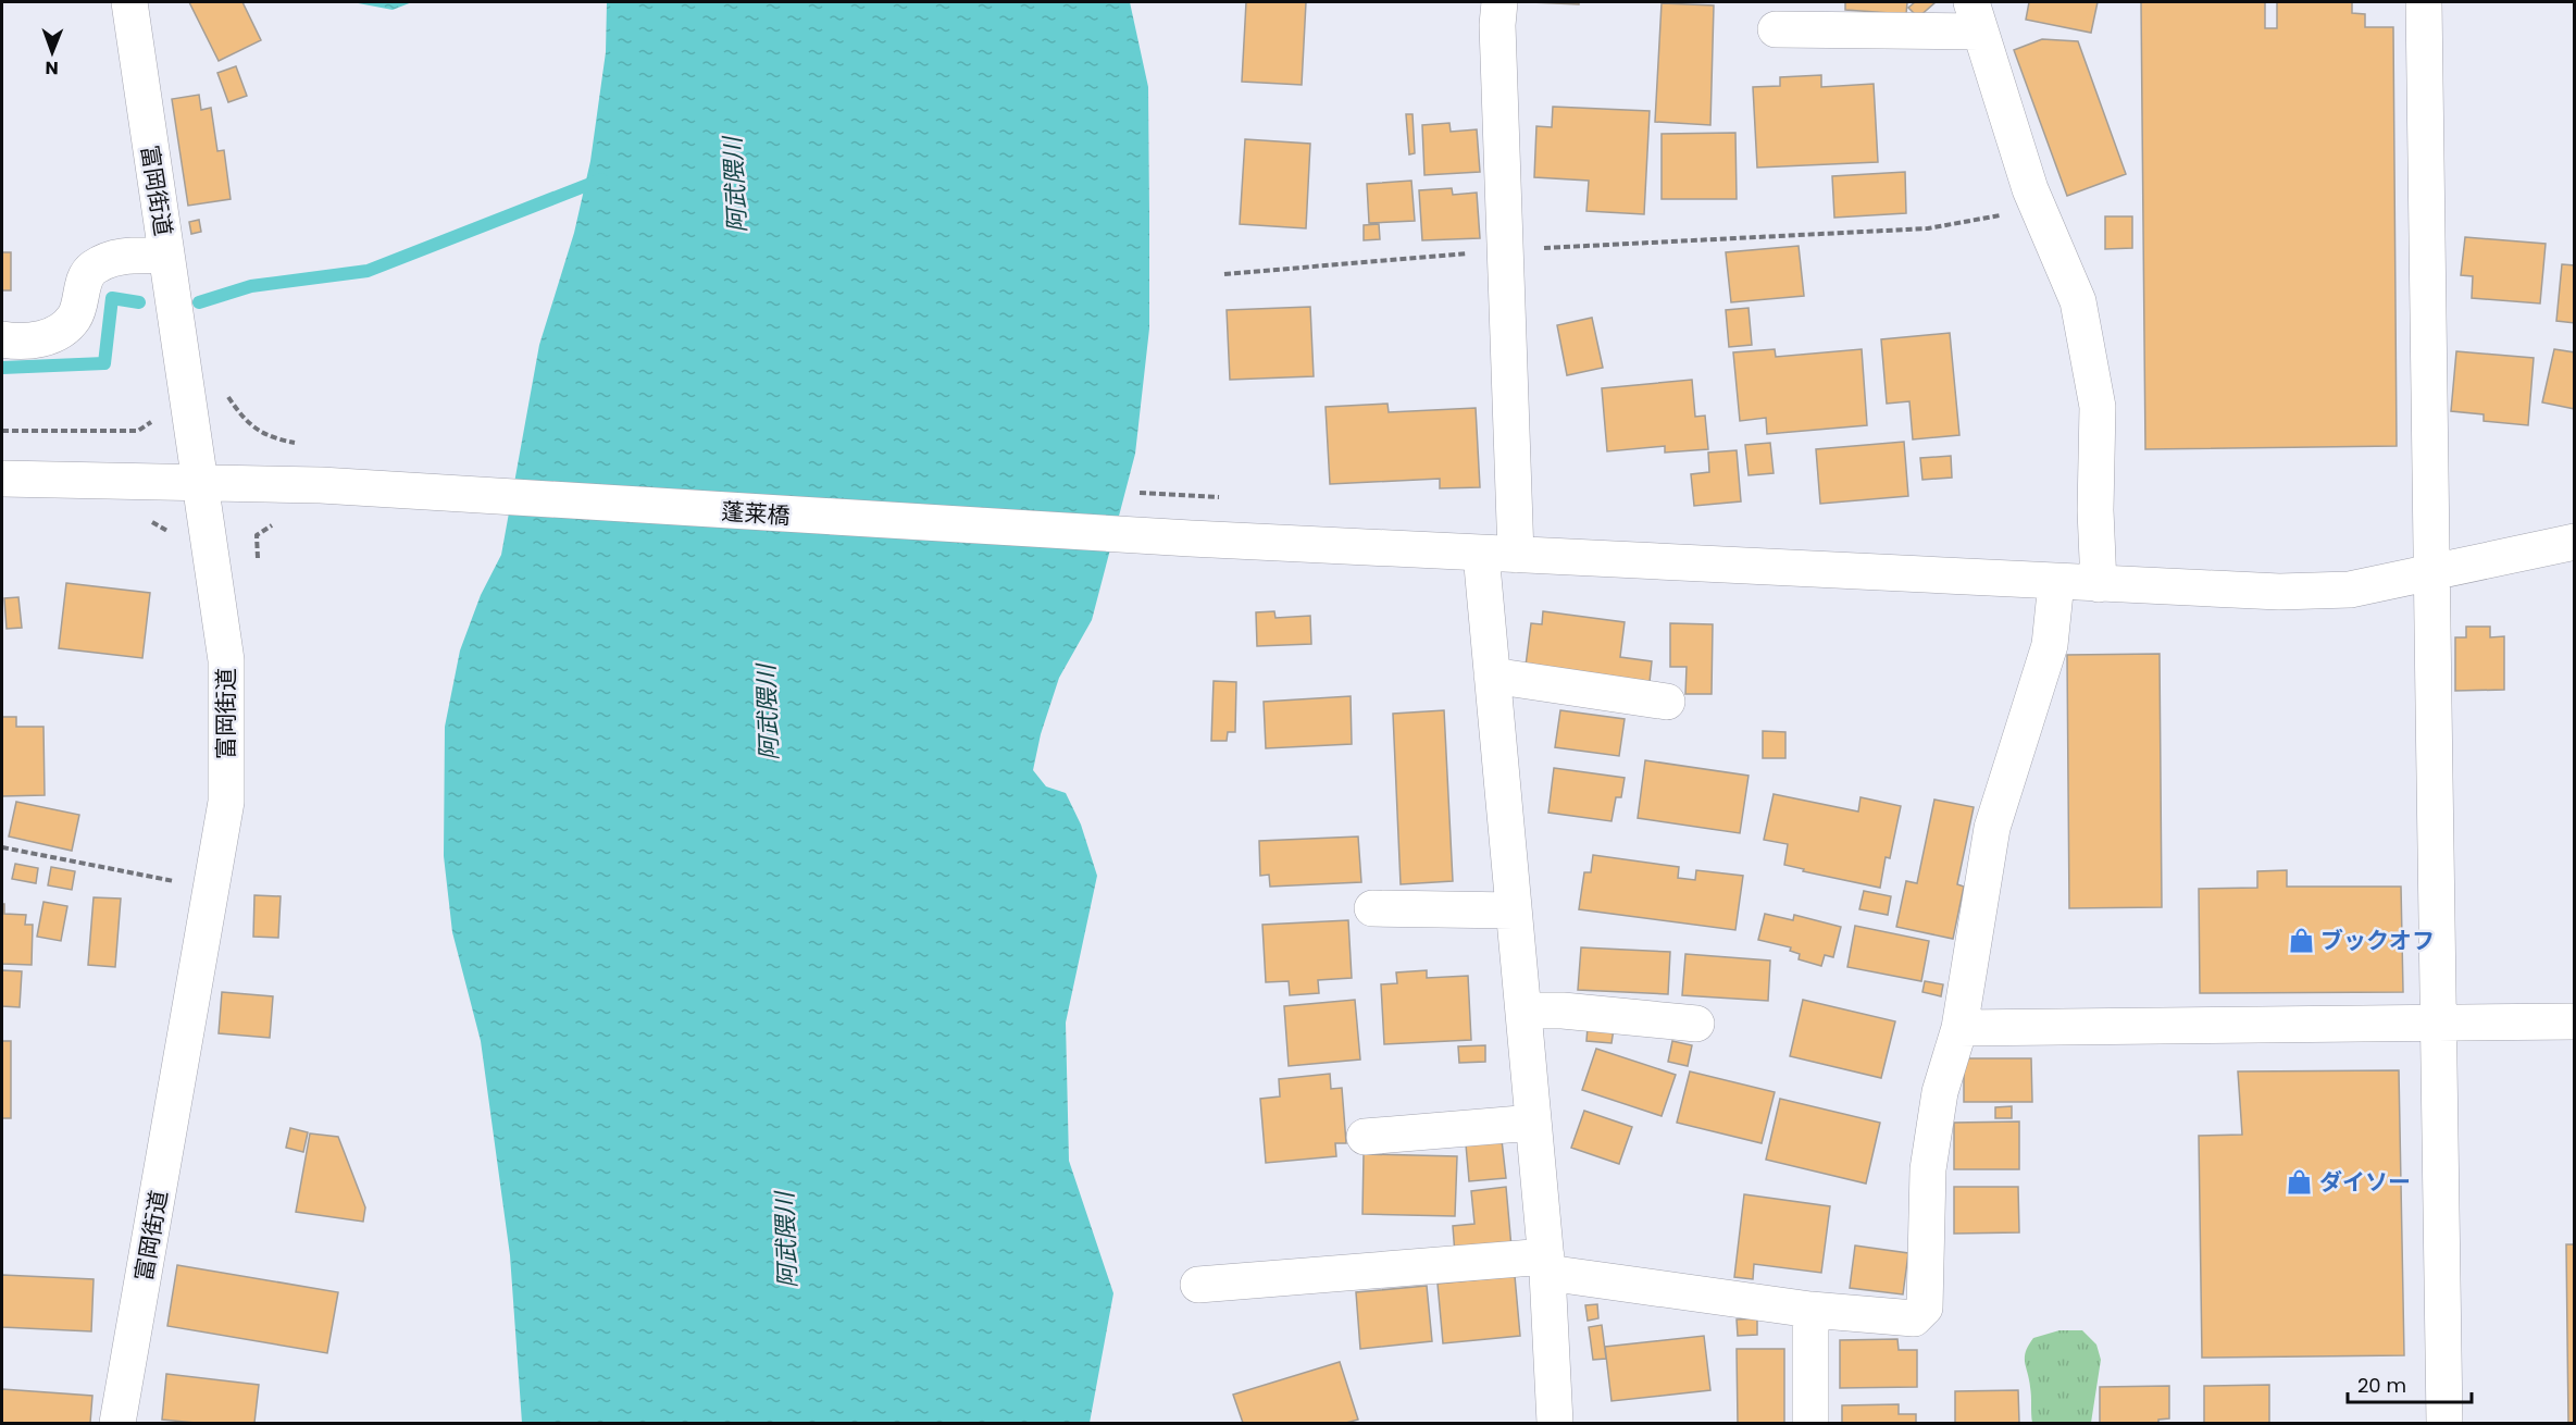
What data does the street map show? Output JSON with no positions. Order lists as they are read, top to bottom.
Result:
{
  "streets": {
    "street": ["富岡街道", "蓬莱橋"]
  },
  "crossings": [
    ["富岡街道", "蓬莱橋"]
  ],
  "water": ["阿武隈川"],
  "places": {
    "shop": ["ブックオフ", "ダイソー"]
  },
  "scale_bar": "20 m",
  "north": "bottom"
}
